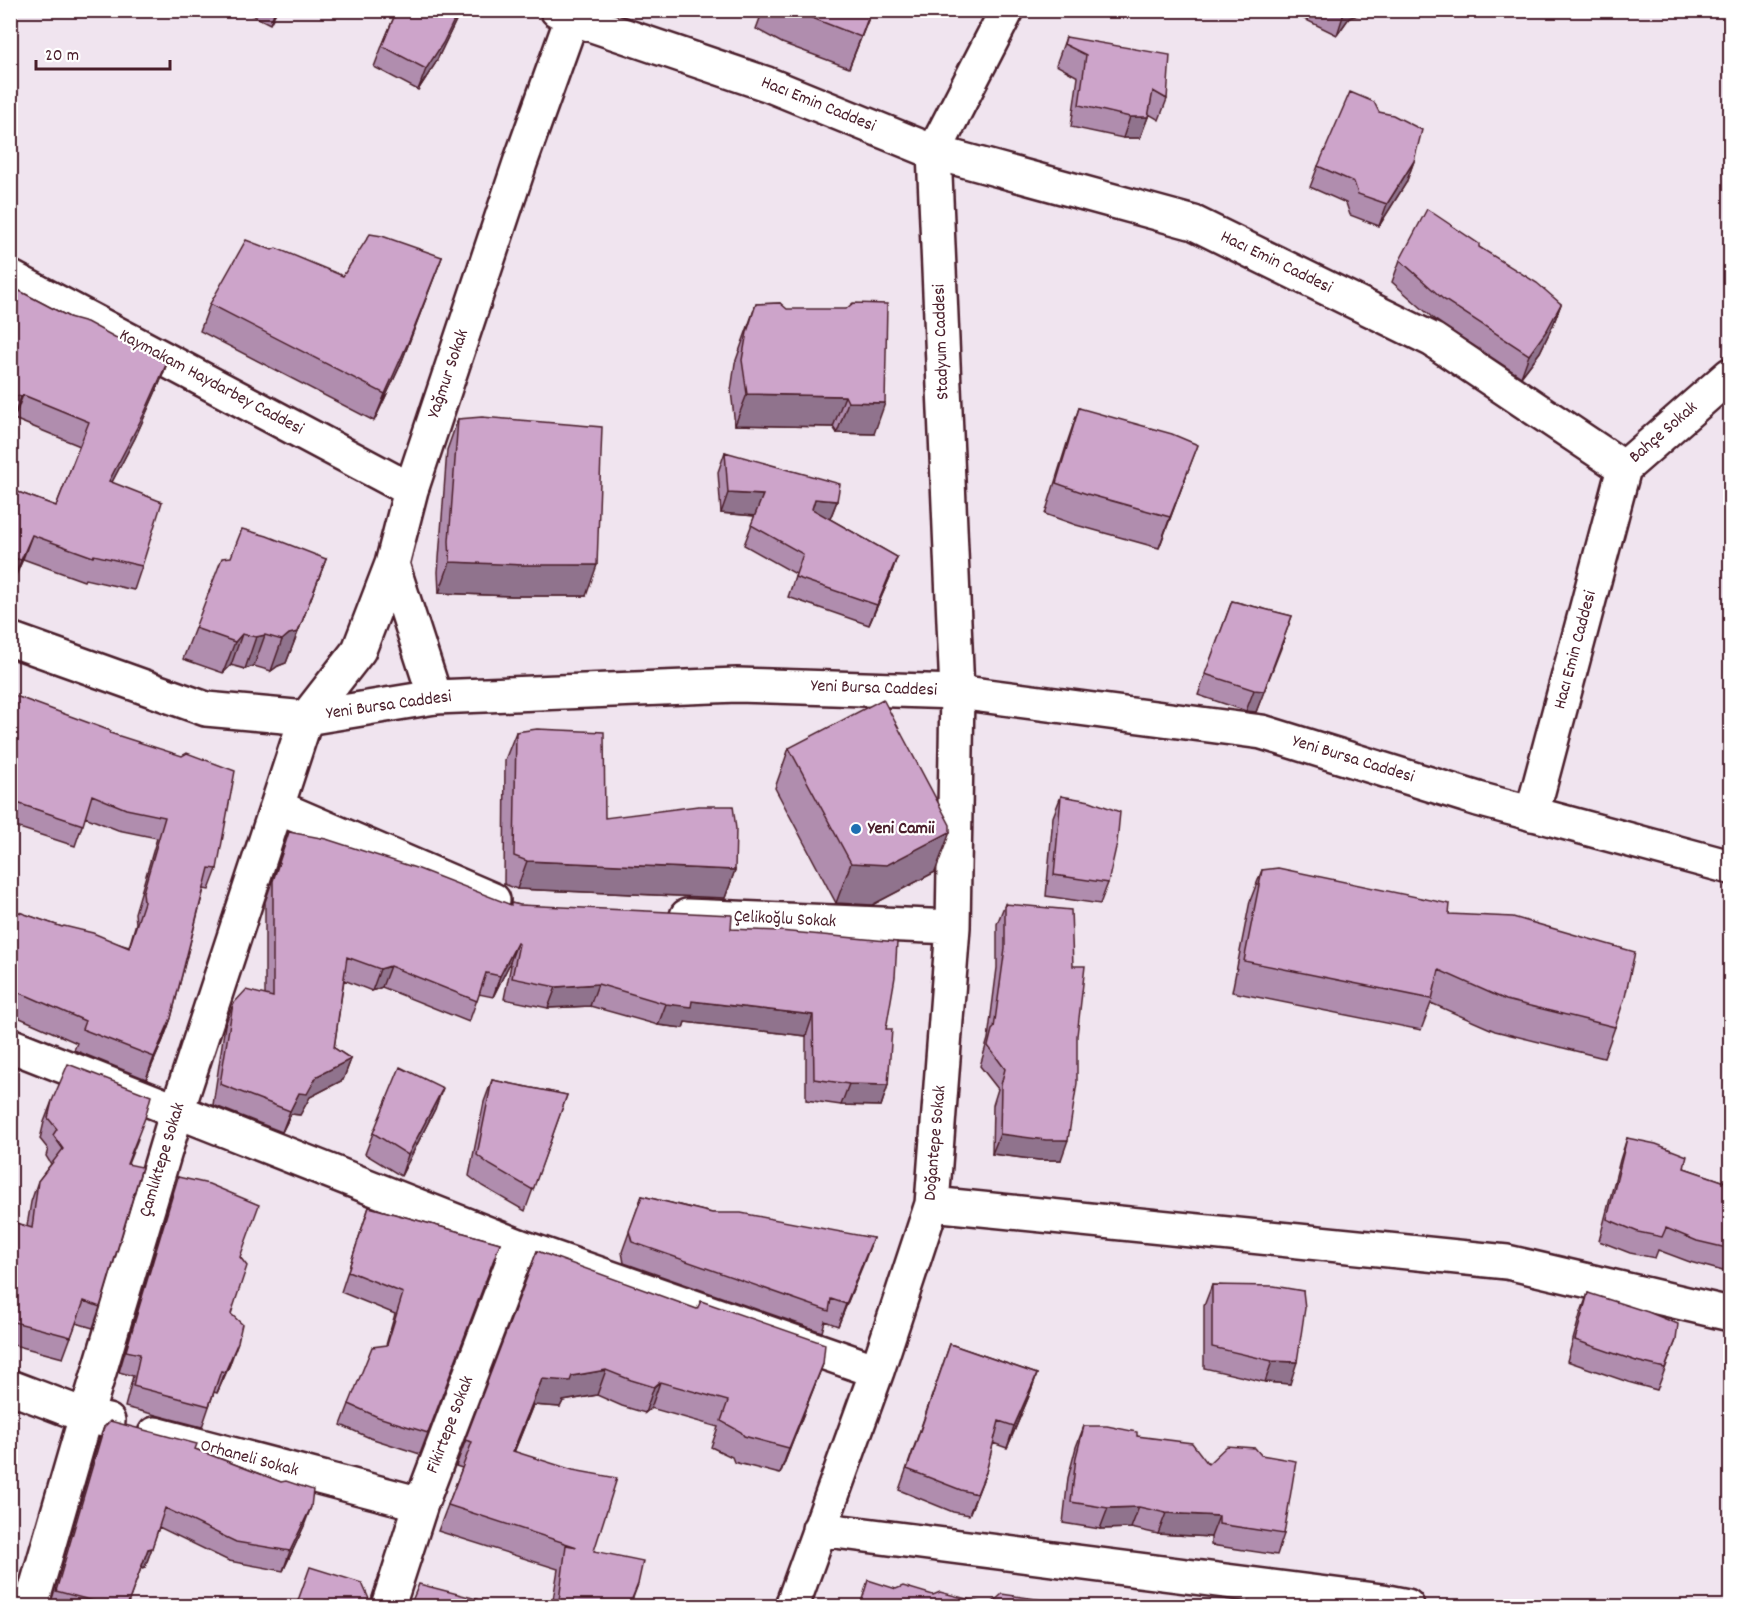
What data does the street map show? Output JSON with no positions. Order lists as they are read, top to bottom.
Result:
{
  "streets": {
    "street": [
      "Hacı Emin Caddesi",
      "Stadyum Caddesi",
      "Yağmur Sokak",
      "Kaymakam Haydarbey Caddesi",
      "Bahçe Sokak",
      "Yeni Bursa Caddesi",
      "Çelikoğlu Sokak",
      "Doğantepe Sokak",
      "Çamlıktepe Sokak",
      "Fikirtepe Sokak",
      "Orhaneli Sokak"
    ]
  },
  "crossings": [
    ["Hacı Emin Caddesi", "Stadyum Caddesi"],
    ["Hacı Emin Caddesi", "Yağmur Sokak"],
    ["Hacı Emin Caddesi", "Bahçe Sokak"],
    ["Hacı Emin Caddesi", "Yeni Bursa Caddesi"],
    ["Stadyum Caddesi", "Yeni Bursa Caddesi"],
    ["Stadyum Caddesi", "Doğantepe Sokak"],
    ["Yağmur Sokak", "Kaymakam Haydarbey Caddesi"],
    ["Yağmur Sokak", "Yeni Bursa Caddesi"],
    ["Yağmur Sokak", "Çamlıktepe Sokak"],
    ["Yeni Bursa Caddesi", "Doğantepe Sokak"],
    ["Yeni Bursa Caddesi", "Çamlıktepe Sokak"],
    ["Çelikoğlu Sokak", "Doğantepe Sokak"],
    ["Çamlıktepe Sokak", "Orhaneli Sokak"],
    ["Fikirtepe Sokak", "Orhaneli Sokak"]
  ],
  "places": ["Yeni Camii"],
  "scale_bar": "20 m"
}
